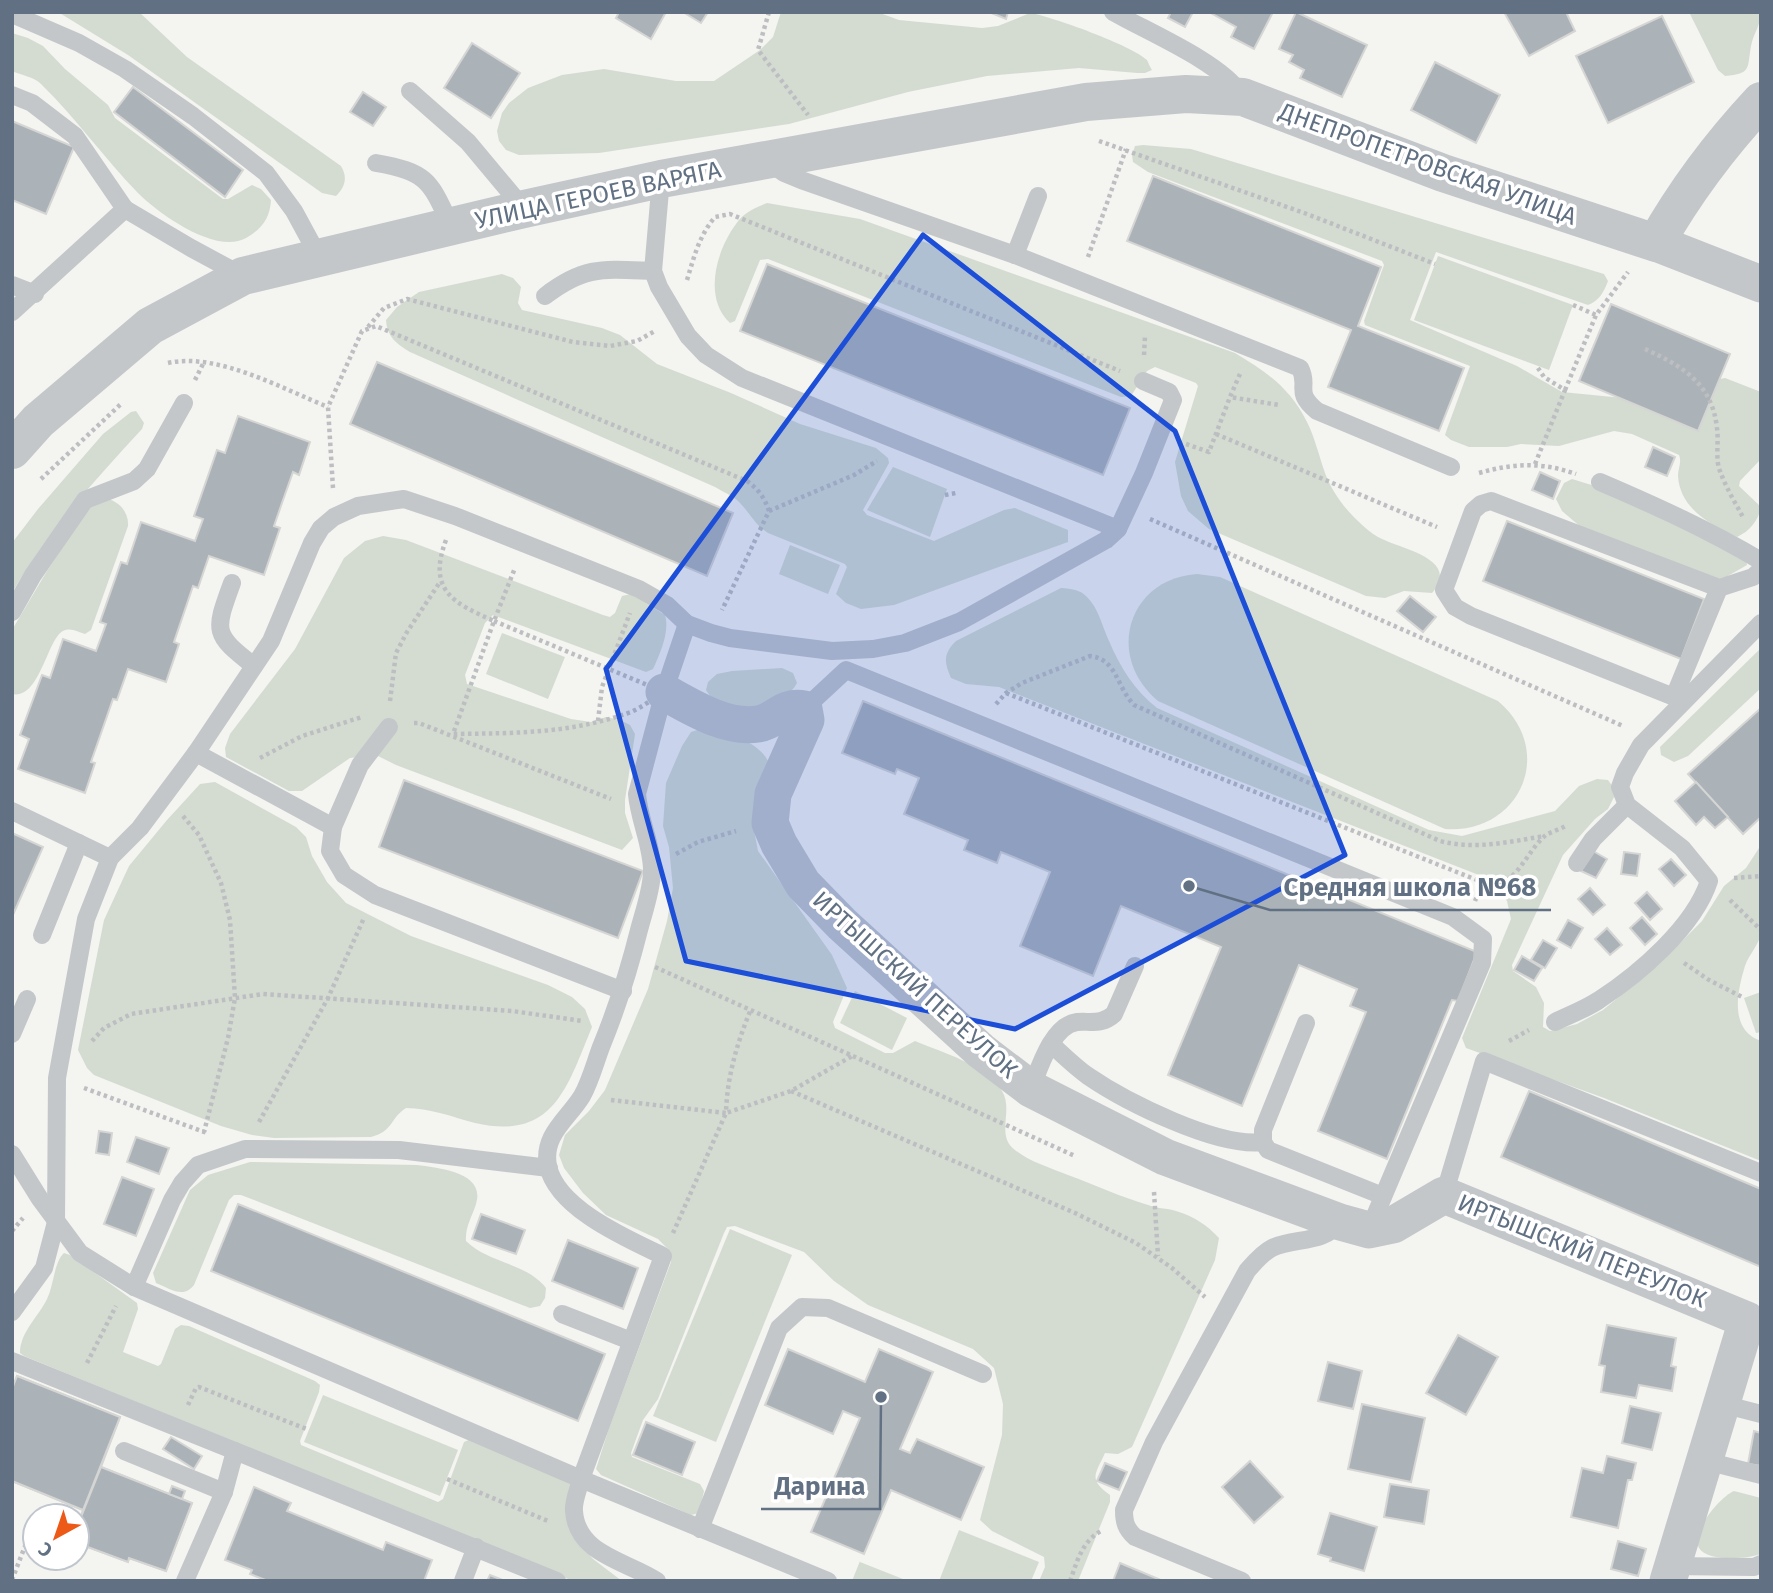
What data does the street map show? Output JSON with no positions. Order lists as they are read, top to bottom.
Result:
{
  "streets": {
    "street": ["ДНЕПРОПЕТРОВСКАЯ УЛИЦА", "УЛИЦА ГЕРОЕВ ВАРЯГА", "ИРТЫШСКИЙ ПЕРЕУЛОК"]
  },
  "crossings": [
    ["ДНЕПРОПЕТРОВСКАЯ УЛИЦА", "УЛИЦА ГЕРОЕВ ВАРЯГА"]
  ],
  "places": ["Средняя школа №68", "Дарина"],
  "north": "bottom left"
}
